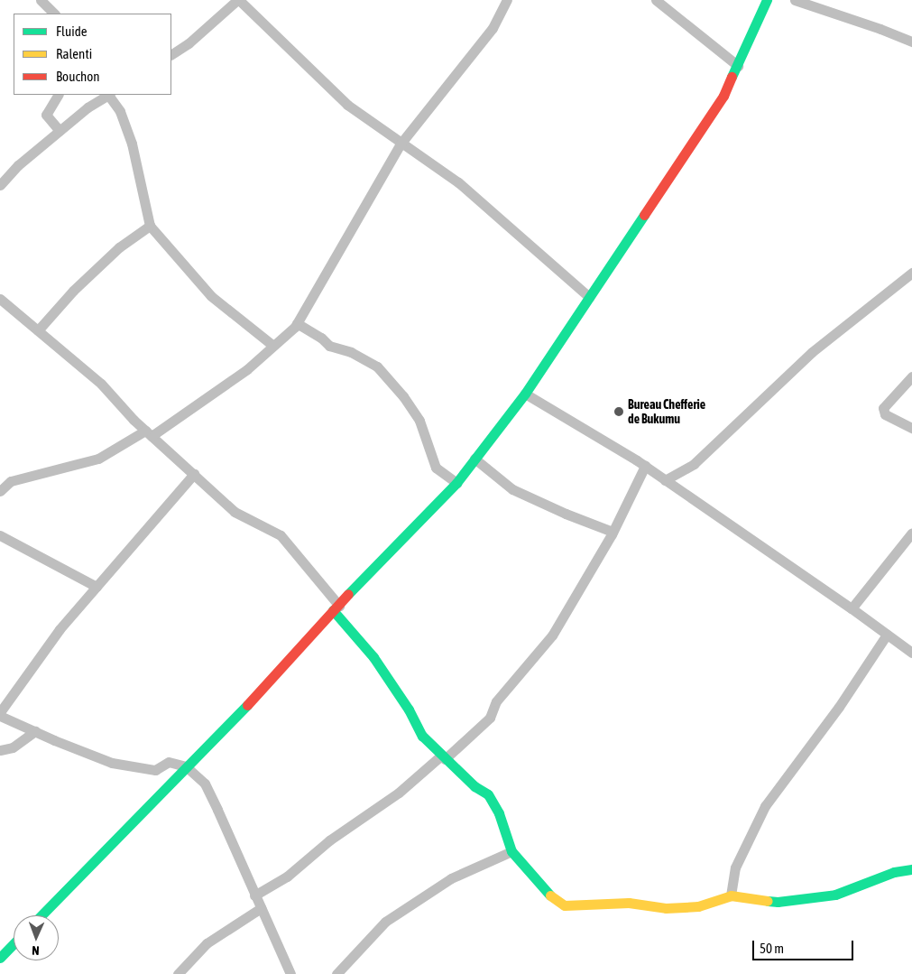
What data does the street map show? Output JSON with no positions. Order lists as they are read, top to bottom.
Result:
{
  "places": ["Bureau Chefferie de Bukumu"],
  "legend": ["Fluide", "Ralenti", "Bouchon"],
  "scale_bar": "50 m",
  "north": "bottom"
}
